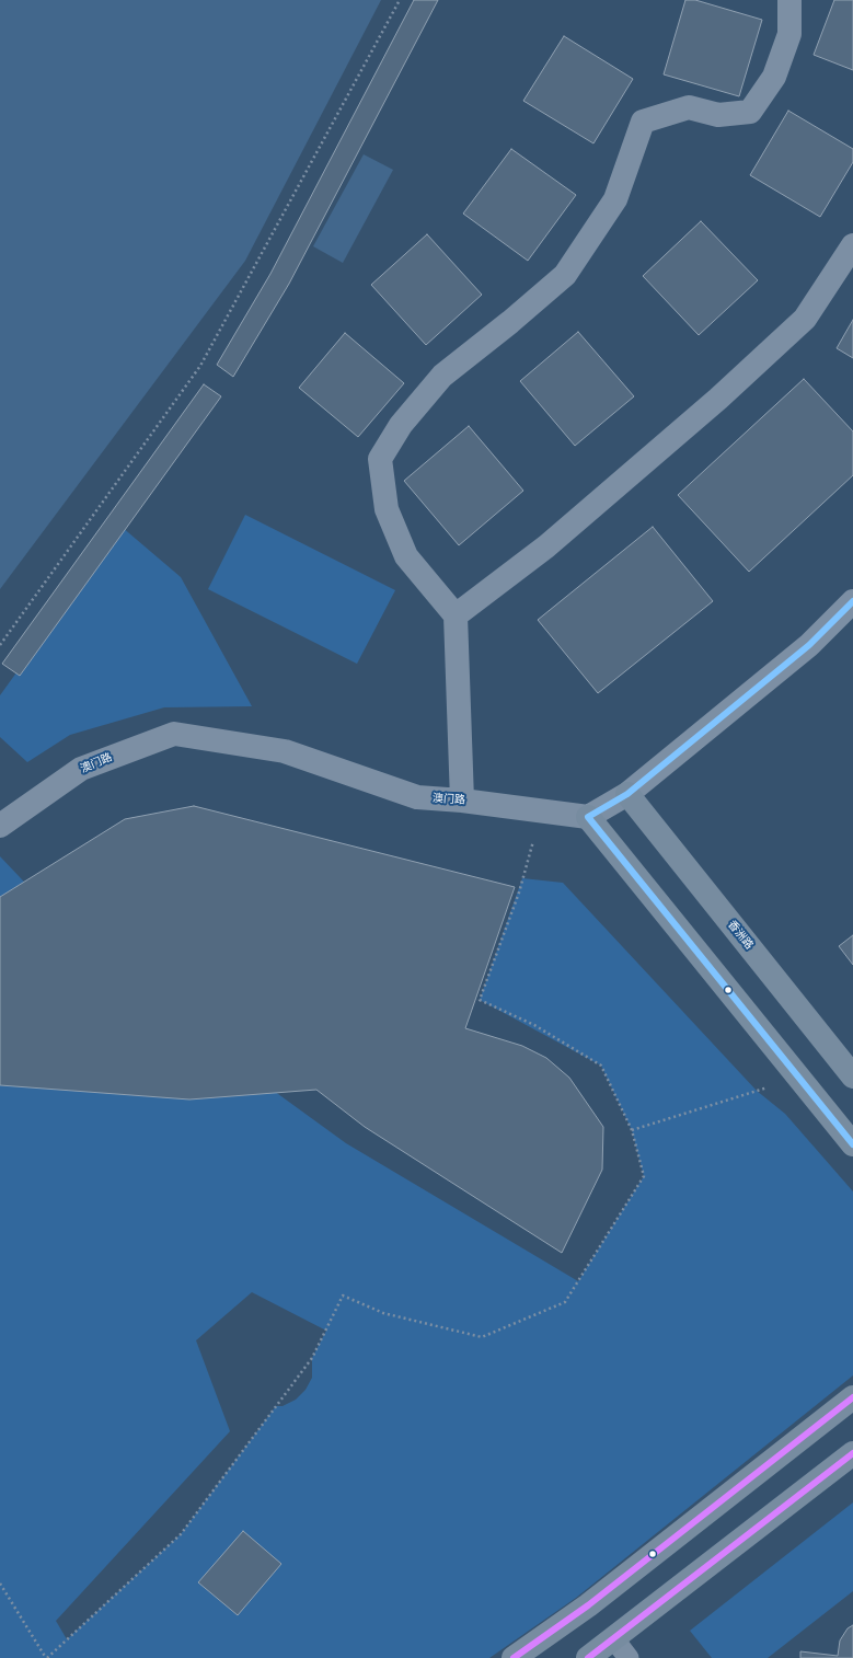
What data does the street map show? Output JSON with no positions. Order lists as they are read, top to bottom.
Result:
{
  "streets": {
    "street": ["澳门路", "香洲路"]
  }
}
